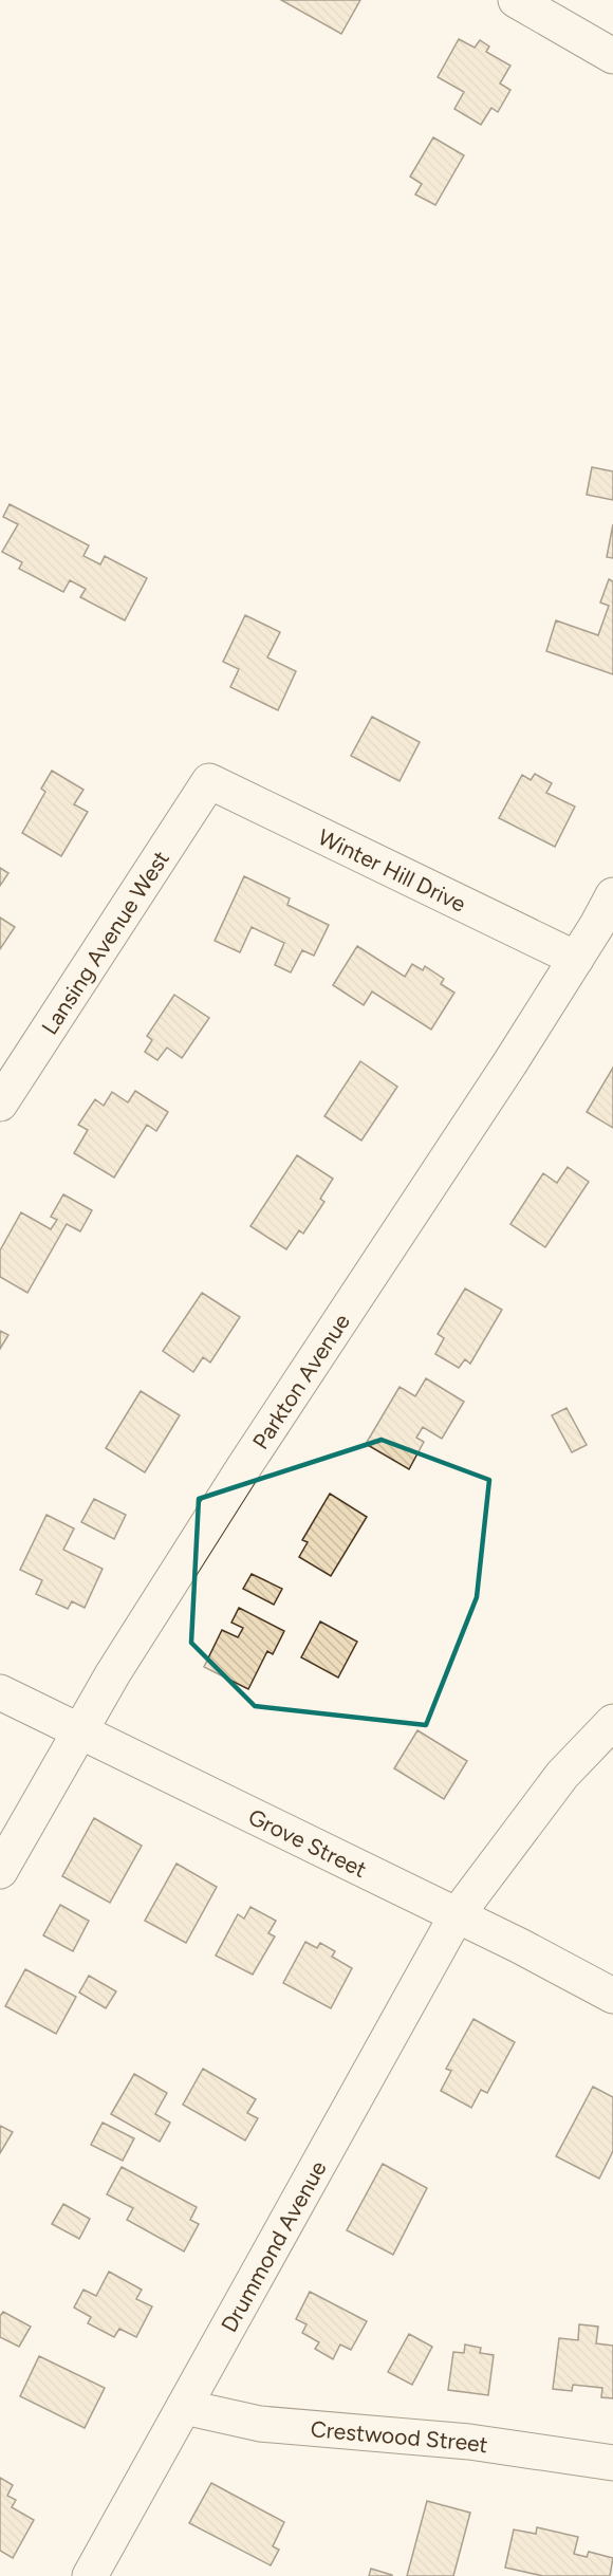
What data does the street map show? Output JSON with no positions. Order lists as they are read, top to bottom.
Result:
{
  "streets": {
    "street": [
      "Winter Hill Drive",
      "Lansing Avenue West",
      "Parkton Avenue",
      "Grove Street",
      "Drummond Avenue",
      "Crestwood Street"
    ]
  },
  "crossings": [
    ["Winter Hill Drive", "Lansing Avenue West"],
    ["Winter Hill Drive", "Parkton Avenue"],
    ["Parkton Avenue", "Grove Street"],
    ["Grove Street", "Drummond Avenue"],
    ["Drummond Avenue", "Crestwood Street"]
  ]
}
